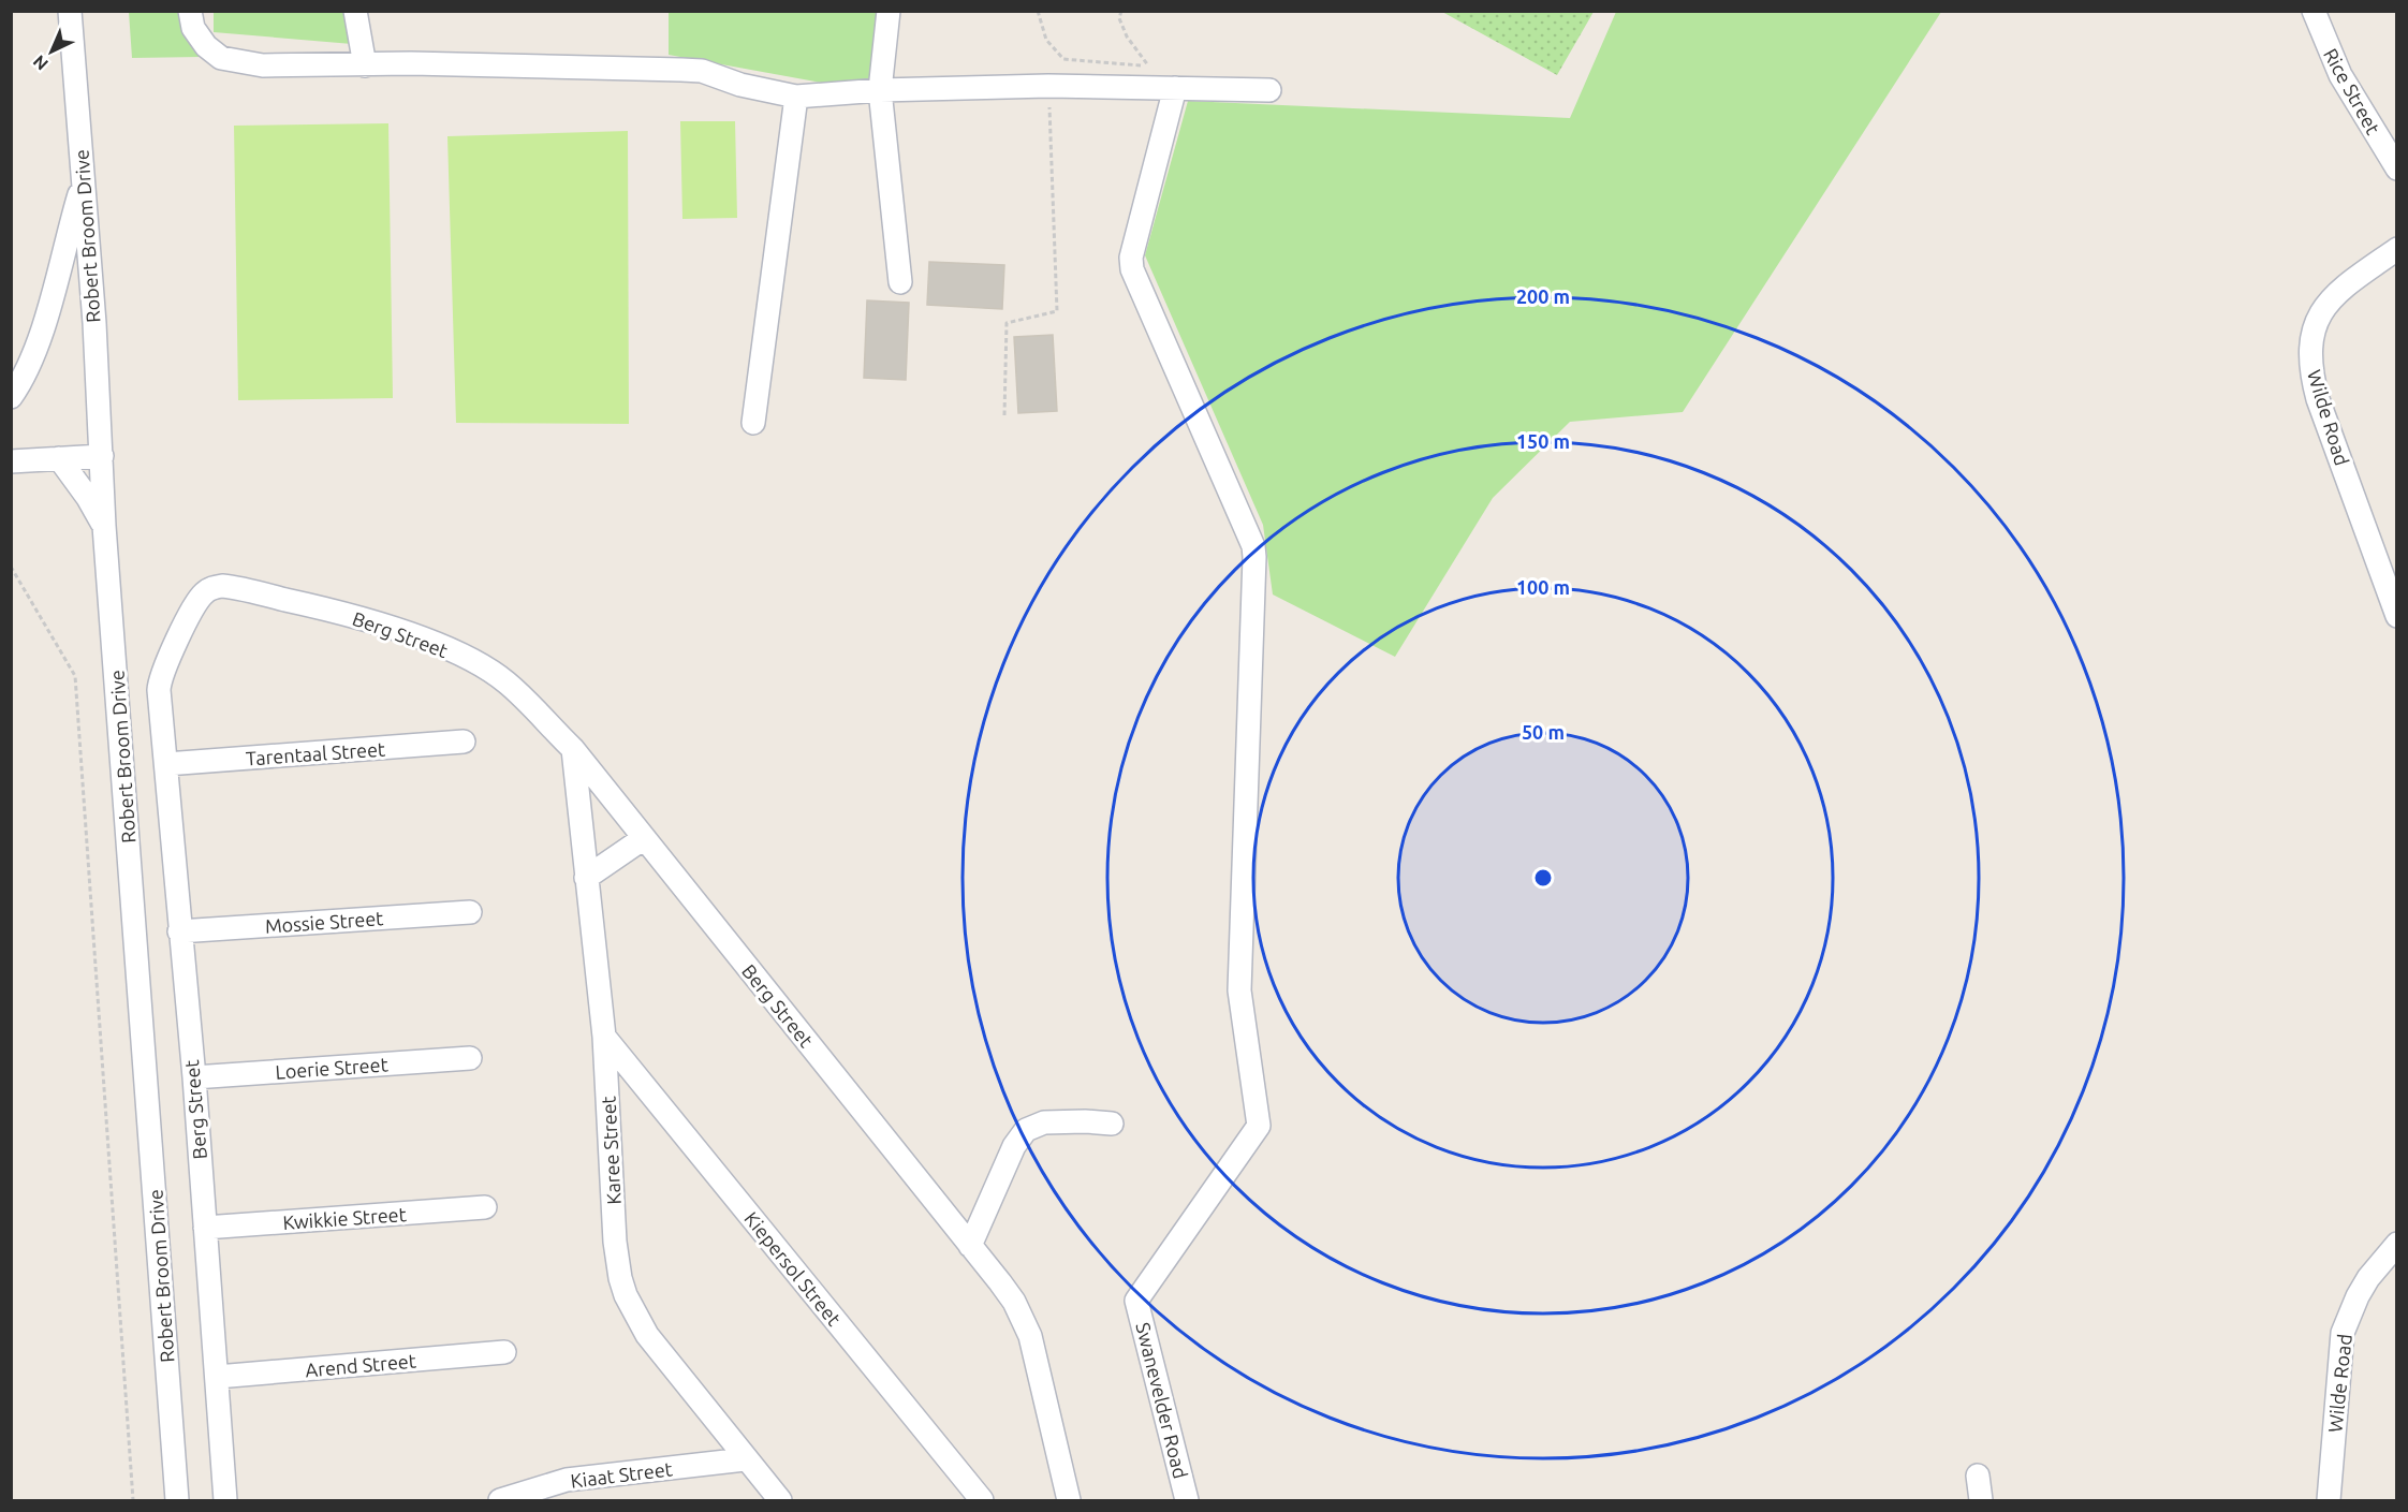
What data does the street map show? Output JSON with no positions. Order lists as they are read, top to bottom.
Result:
{
  "streets": {
    "street": [
      "Rice Street",
      "Robert Broom Drive",
      "Wilde Road",
      "Berg Street",
      "Tarentaal Street",
      "Mossie Street",
      "Loerie Street",
      "Karee Street",
      "Kwikkie Street",
      "Kiepersol Street",
      "Arend Street",
      "Swanevelder Road",
      "Kiaat Street"
    ]
  },
  "crossings": [
    ["Berg Street", "Tarentaal Street"],
    ["Berg Street", "Mossie Street"],
    ["Berg Street", "Loerie Street"],
    ["Berg Street", "Karee Street"],
    ["Berg Street", "Kwikkie Street"],
    ["Berg Street", "Arend Street"],
    ["Karee Street", "Kiepersol Street"],
    ["Karee Street", "Kiaat Street"]
  ],
  "north": "bottom left",
  "rings": [
    "200 m",
    "150 m",
    "100 m",
    "50 m"
  ]
}
